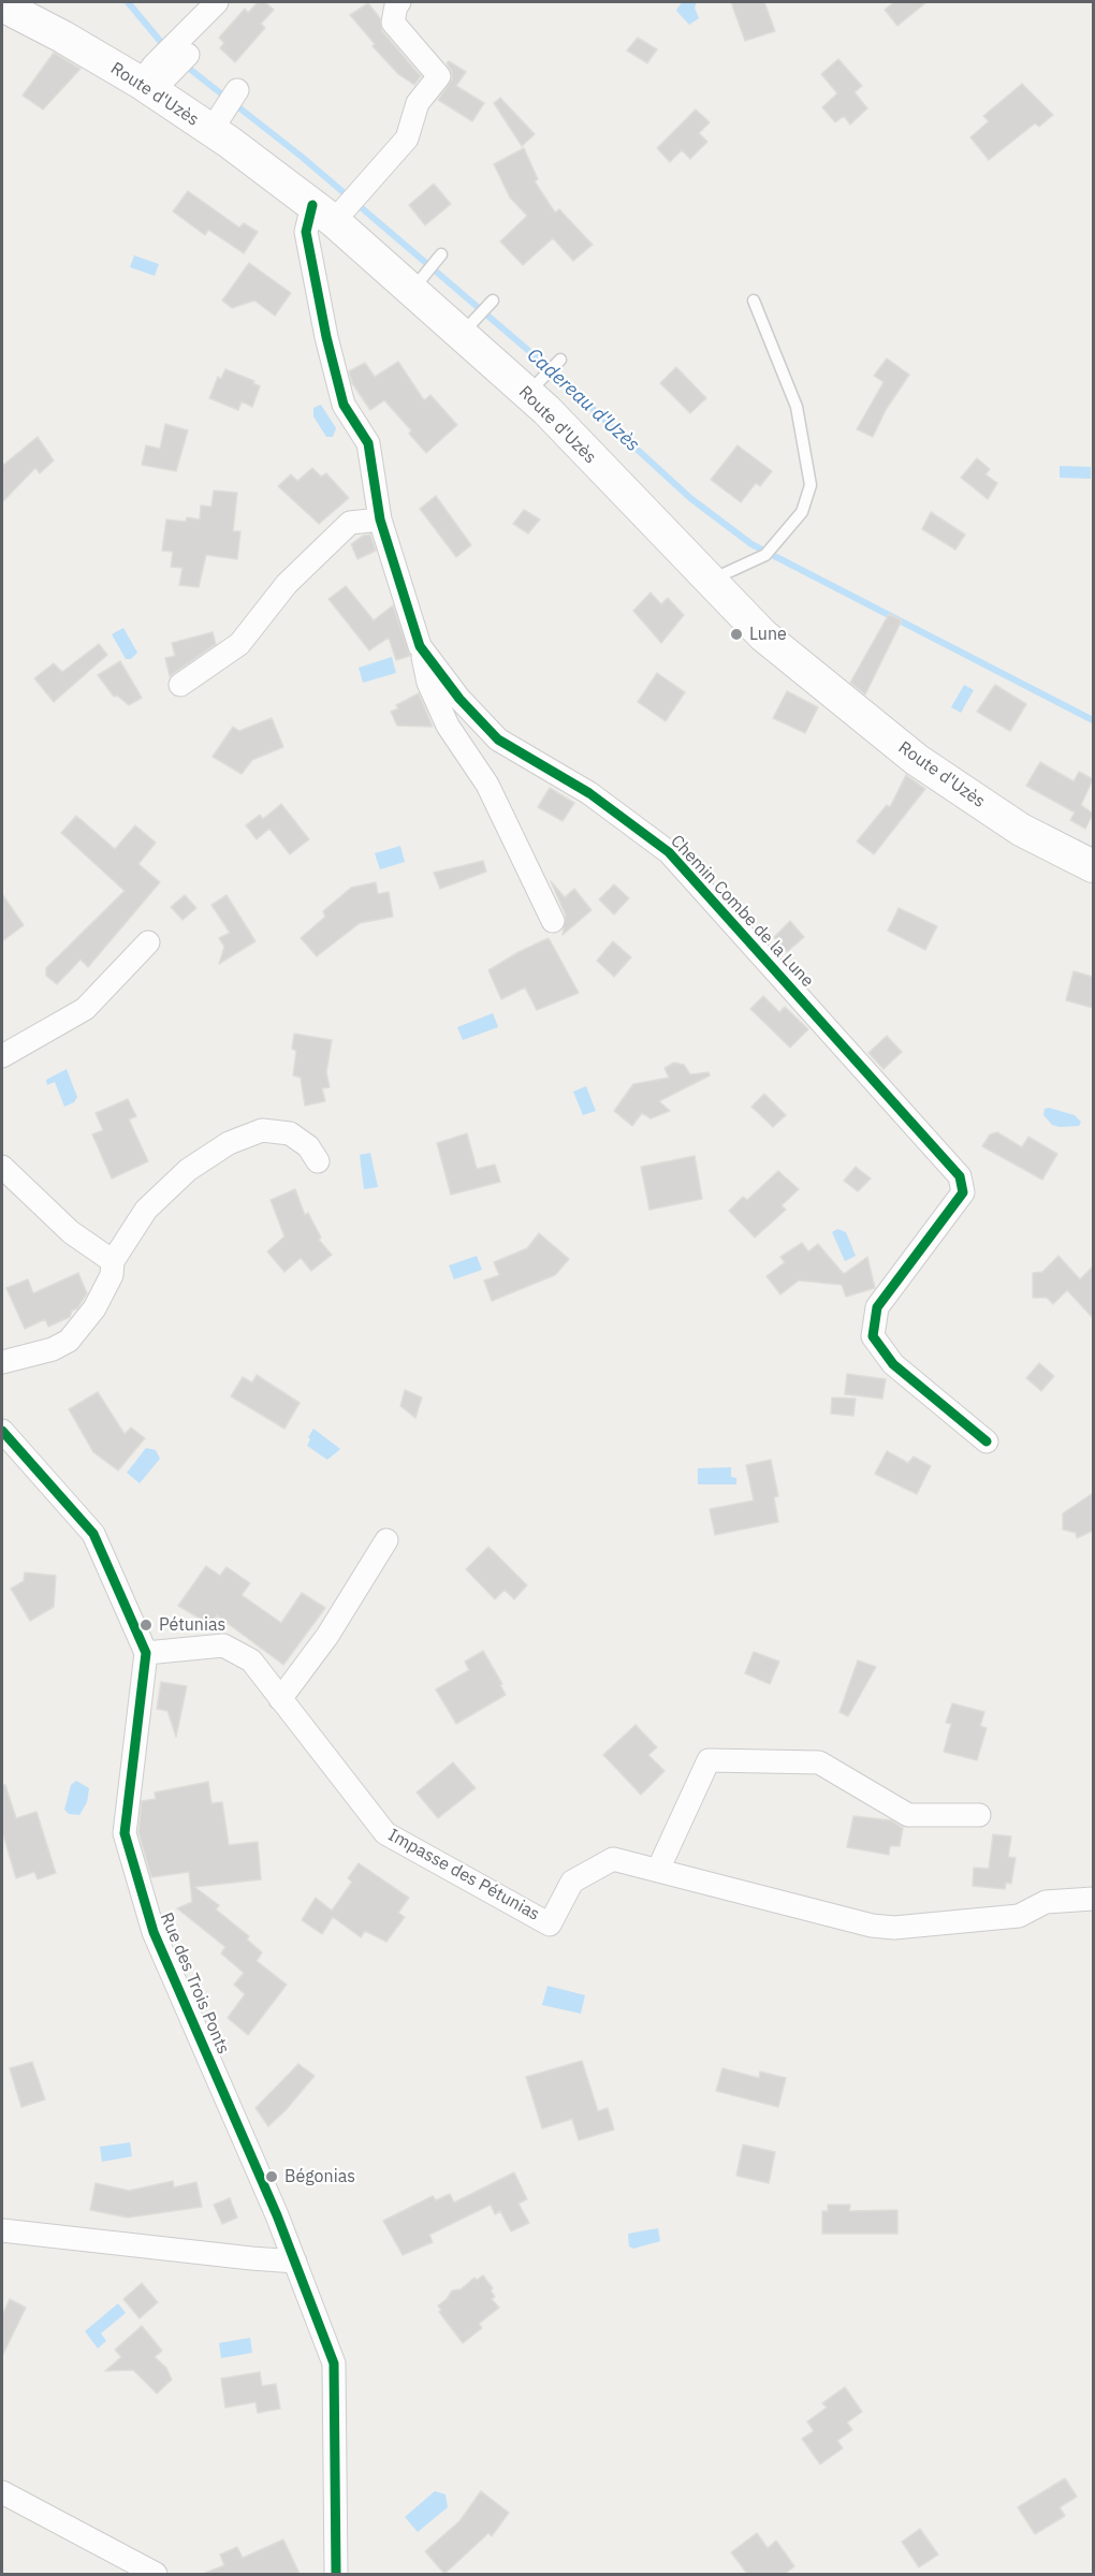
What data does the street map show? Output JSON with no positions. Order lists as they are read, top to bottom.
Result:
{
  "streets": {
    "main road": ["Route d'Uzès"],
    "street": ["Chemin Combe de la Lune", "Impasse des Pétunias", "Rue des Trois Ponts"]
  },
  "crossings": [
    ["Route d'Uzès", "Chemin Combe de la Lune"],
    ["Impasse des Pétunias", "Rue des Trois Ponts"]
  ],
  "water": ["Cadereau d'Uzès"],
  "places": ["Lune", "Pétunias", "Bégonias"]
}
